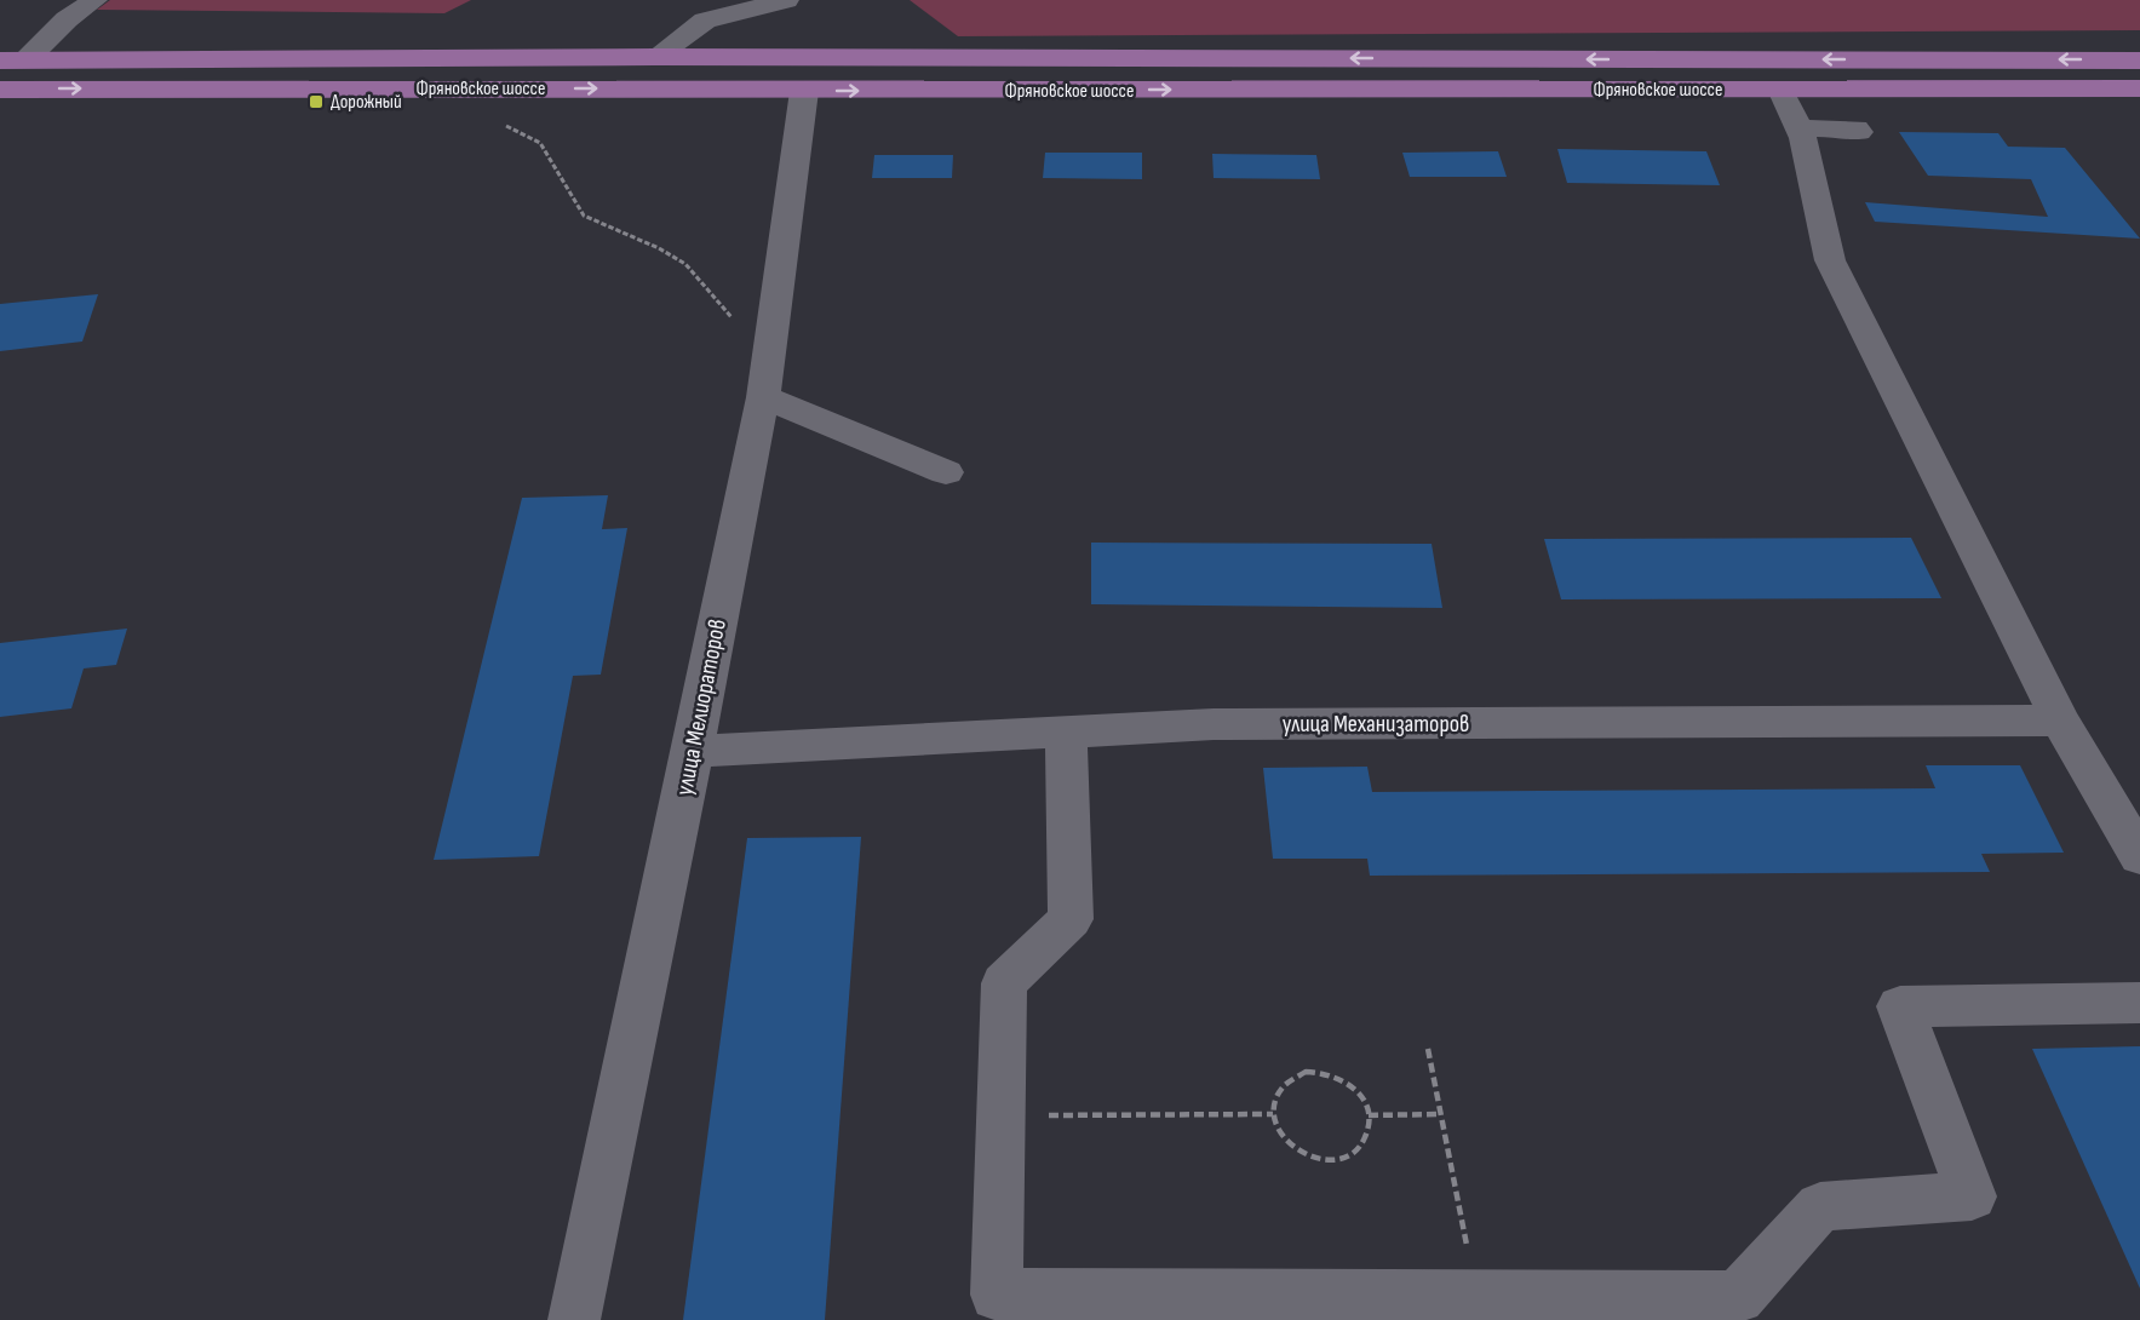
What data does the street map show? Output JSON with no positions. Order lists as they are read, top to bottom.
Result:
{
  "streets": {
    "main road": ["Фряновское шоссе"],
    "street": ["улица Мелиораторов", "улица Механизаторов"]
  },
  "crossings": [
    ["Фряновское шоссе", "улица Мелиораторов"],
    ["улица Мелиораторов", "улица Механизаторов"]
  ],
  "places": {
    "transit": ["Дорожный"]
  }
}
